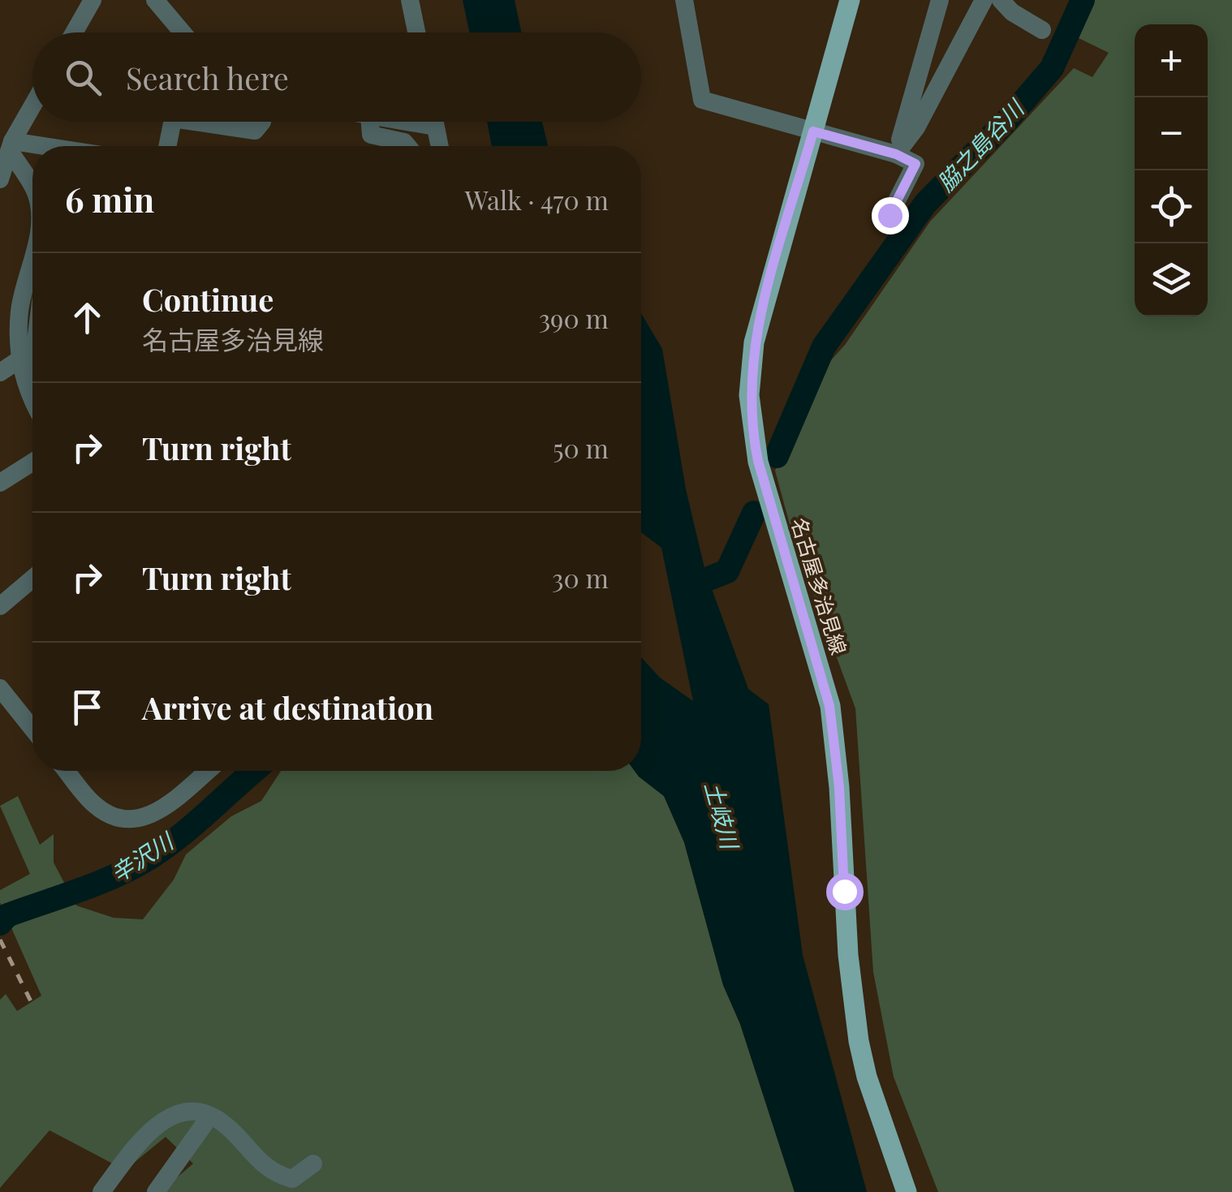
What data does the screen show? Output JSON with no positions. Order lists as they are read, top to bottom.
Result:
{
  "streets": {
    "main road": ["名古屋多治見線"]
  },
  "water": ["脇之島谷川", "土岐川", "辛沢川"],
  "page": {
    "map_buttons": ["+", "−"],
    "search": "Search here",
    "heading": ["6 min", "Walk · 470 m"],
    "list": [
      ["Continue", "名古屋多治見線", "390 m"],
      ["Turn right", "50 m"],
      ["Turn right", "30 m"],
      "Arrive at destination"
    ]
  }
}
